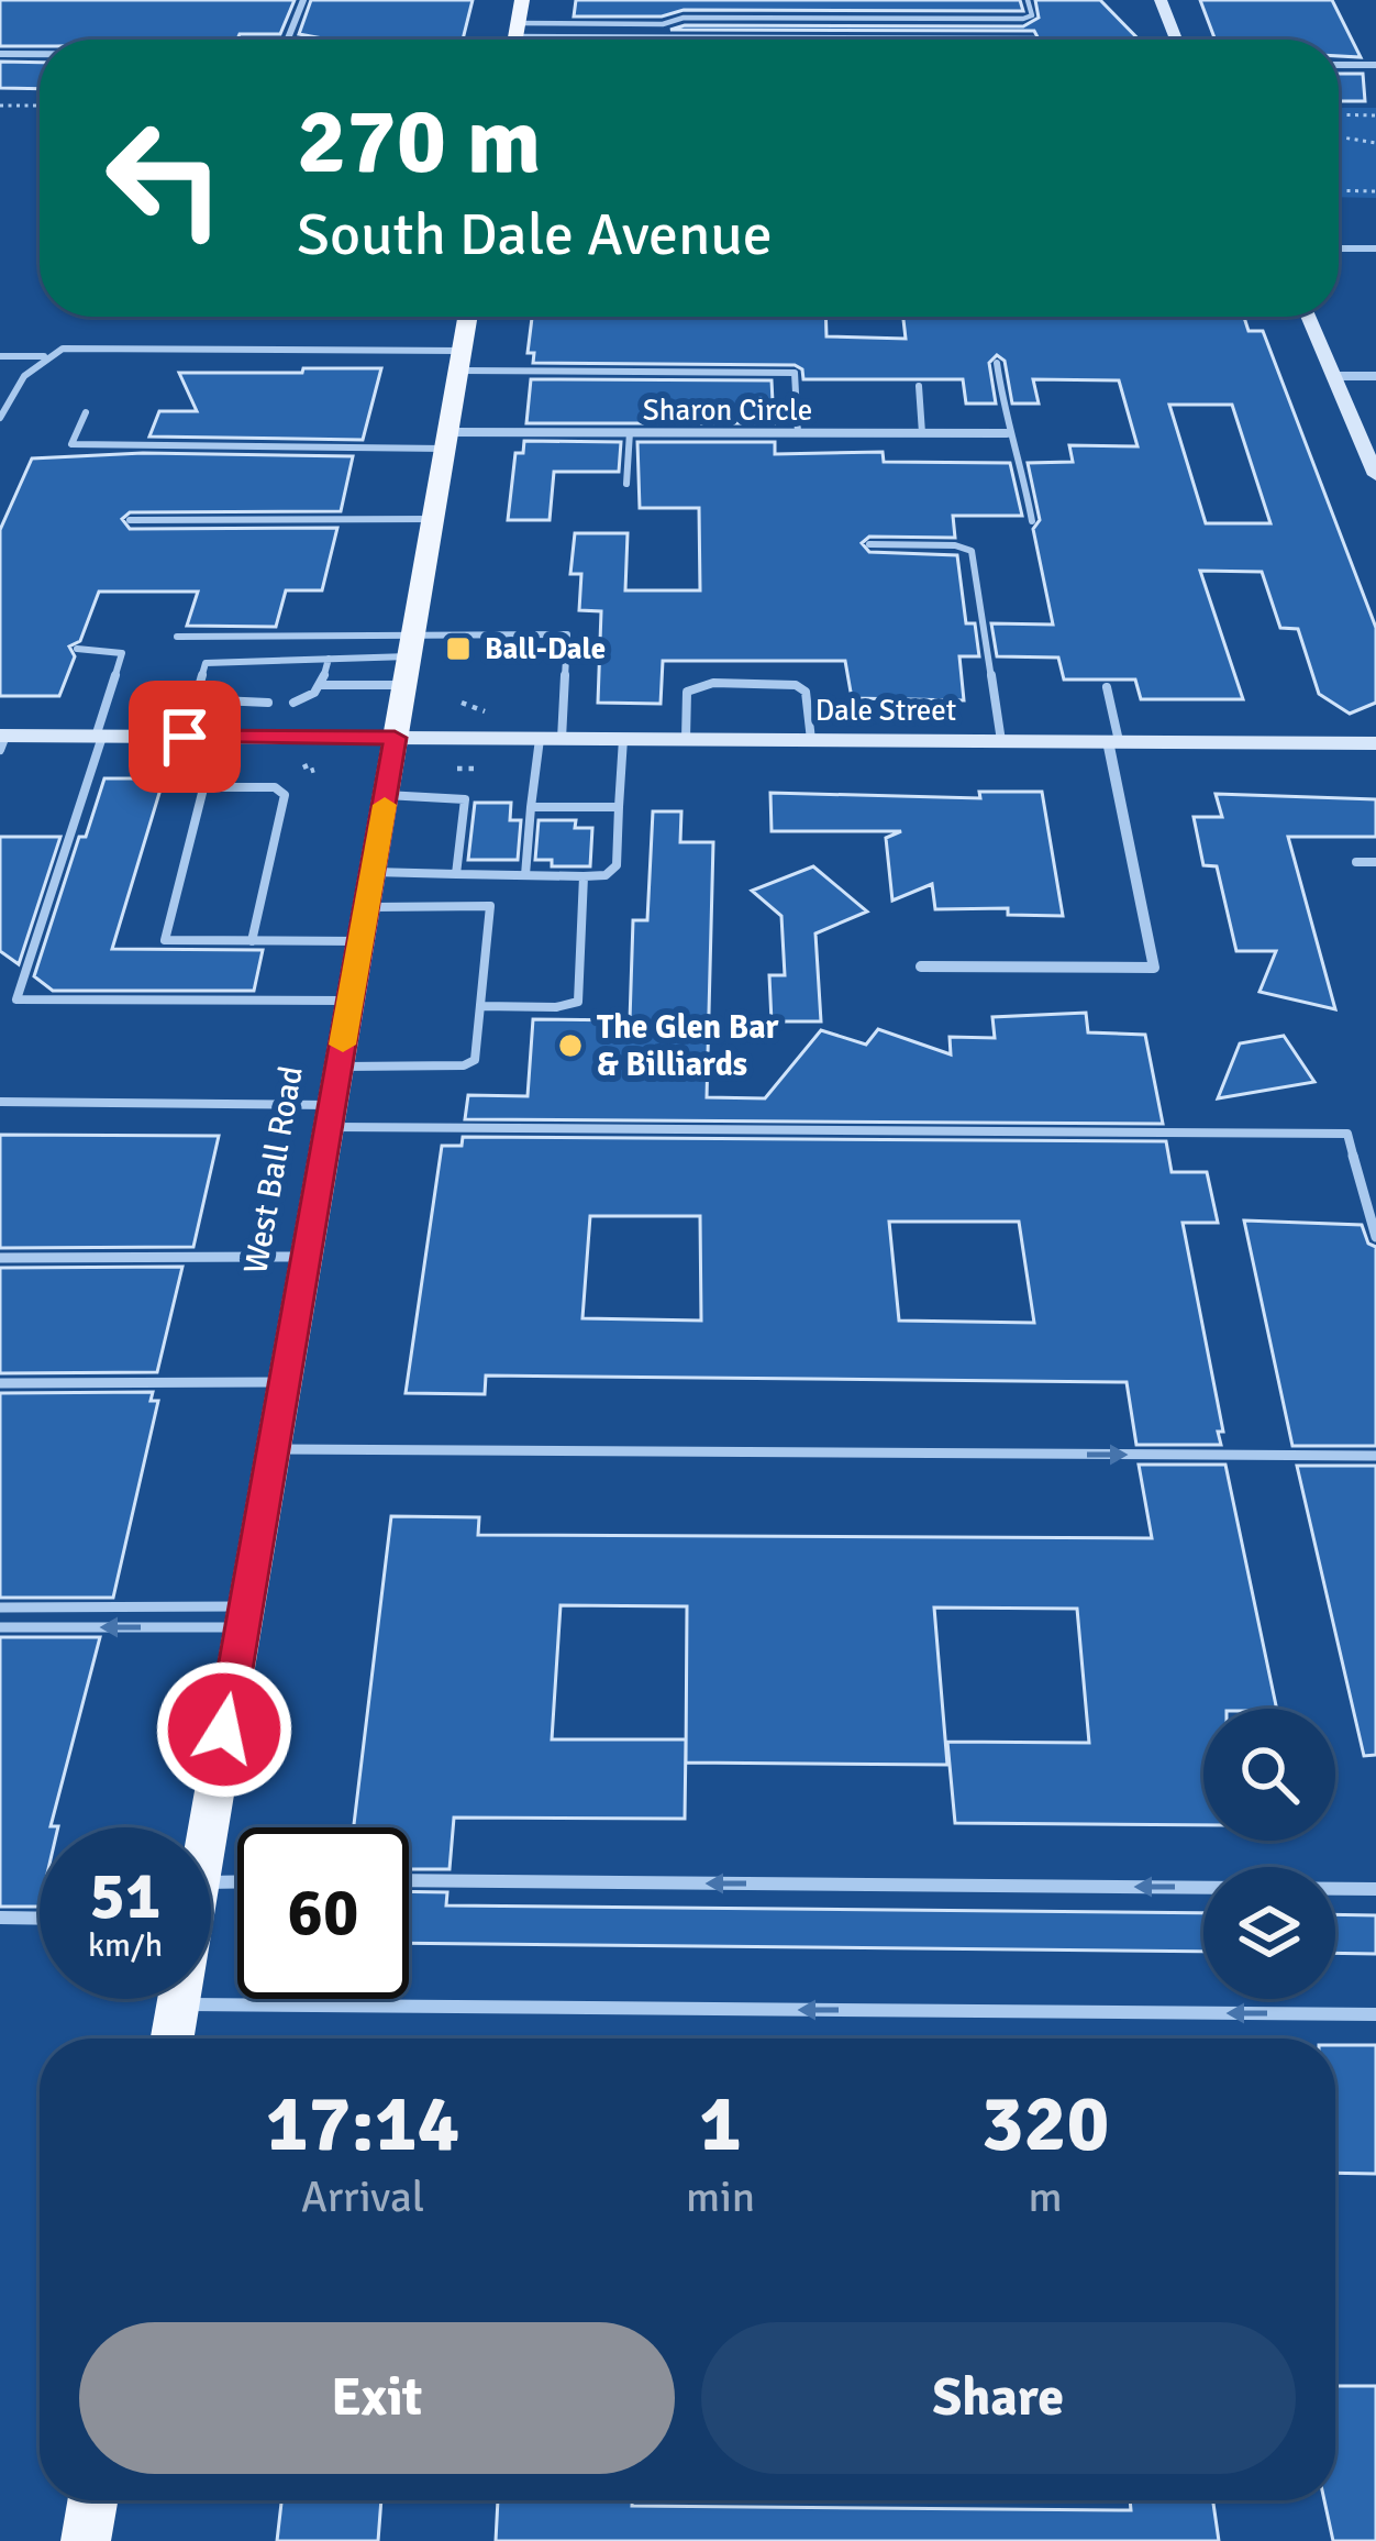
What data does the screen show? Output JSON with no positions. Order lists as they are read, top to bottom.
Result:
{
  "streets": {
    "main road": ["West Ball Road"],
    "street": ["Sharon Circle", "Dale Street"]
  },
  "crossings": [
    ["Sharon Circle", "West Ball Road"],
    ["Dale Street", "West Ball Road"]
  ],
  "places": {
    "transit": ["Ball-Dale"],
    "other": ["The Glen Bar & Billiards"]
  },
  "page": {
    "turn": ["270 m", "South Dale Avenue"],
    "speed": "51 km/h",
    "limit": "60",
    "eta": [
      "17:14",
      "Arrival",
      "1",
      "min",
      "320",
      "m"
    ],
    "buttons": ["Exit", "Share"]
  }
}
